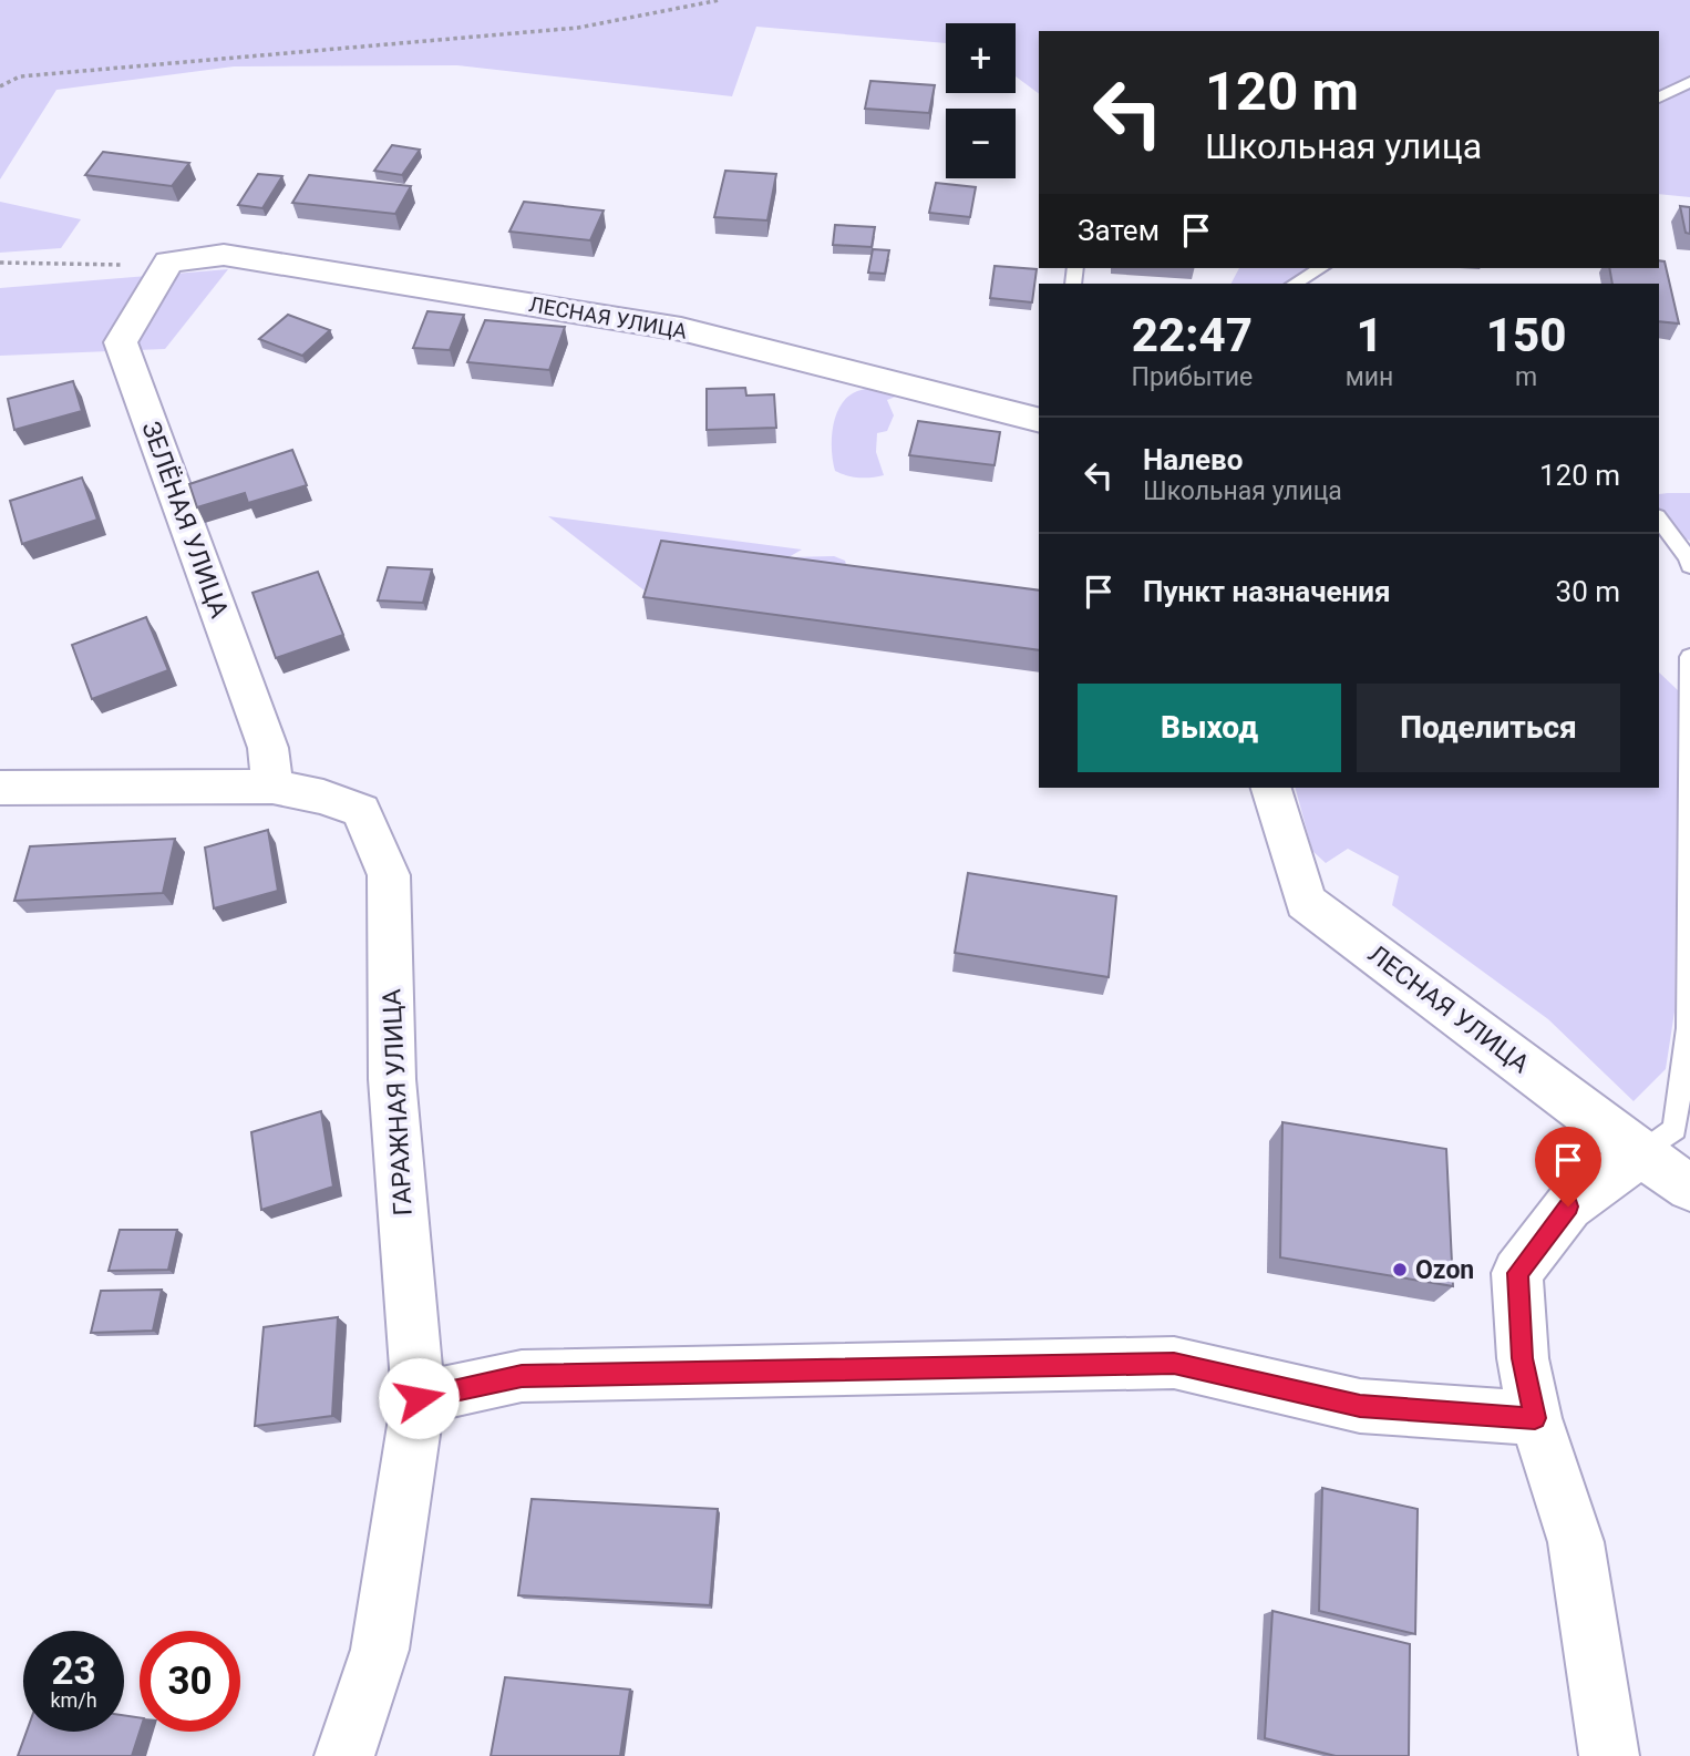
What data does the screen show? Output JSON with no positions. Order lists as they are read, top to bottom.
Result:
{
  "streets": {
    "street": ["ЛЕСНАЯ УЛИЦА", "ЗЕЛЁНАЯ УЛИЦА", "ГАРАЖНАЯ УЛИЦА"]
  },
  "crossings": [
    ["ЛЕСНАЯ УЛИЦА", "ЗЕЛЁНАЯ УЛИЦА"],
    ["ЗЕЛЁНАЯ УЛИЦА", "ГАРАЖНАЯ УЛИЦА"]
  ],
  "places": ["Ozon"],
  "page": {
    "map_buttons": ["+", "−"],
    "turn": ["120 m", "Школьная улица"],
    "then": "Затем",
    "eta": [
      "22:47",
      "Прибытие",
      "1",
      "мин",
      "150",
      "m"
    ],
    "list": [
      {
        "name": "Налево",
        "note": "Школьная улица",
        "value": "120 m"
      },
      {
        "name": "Пункт назначения",
        "value": "30 m"
      }
    ],
    "buttons": ["Выход", "Поделиться"],
    "speed": "23 km/h",
    "limit": "30"
  }
}
